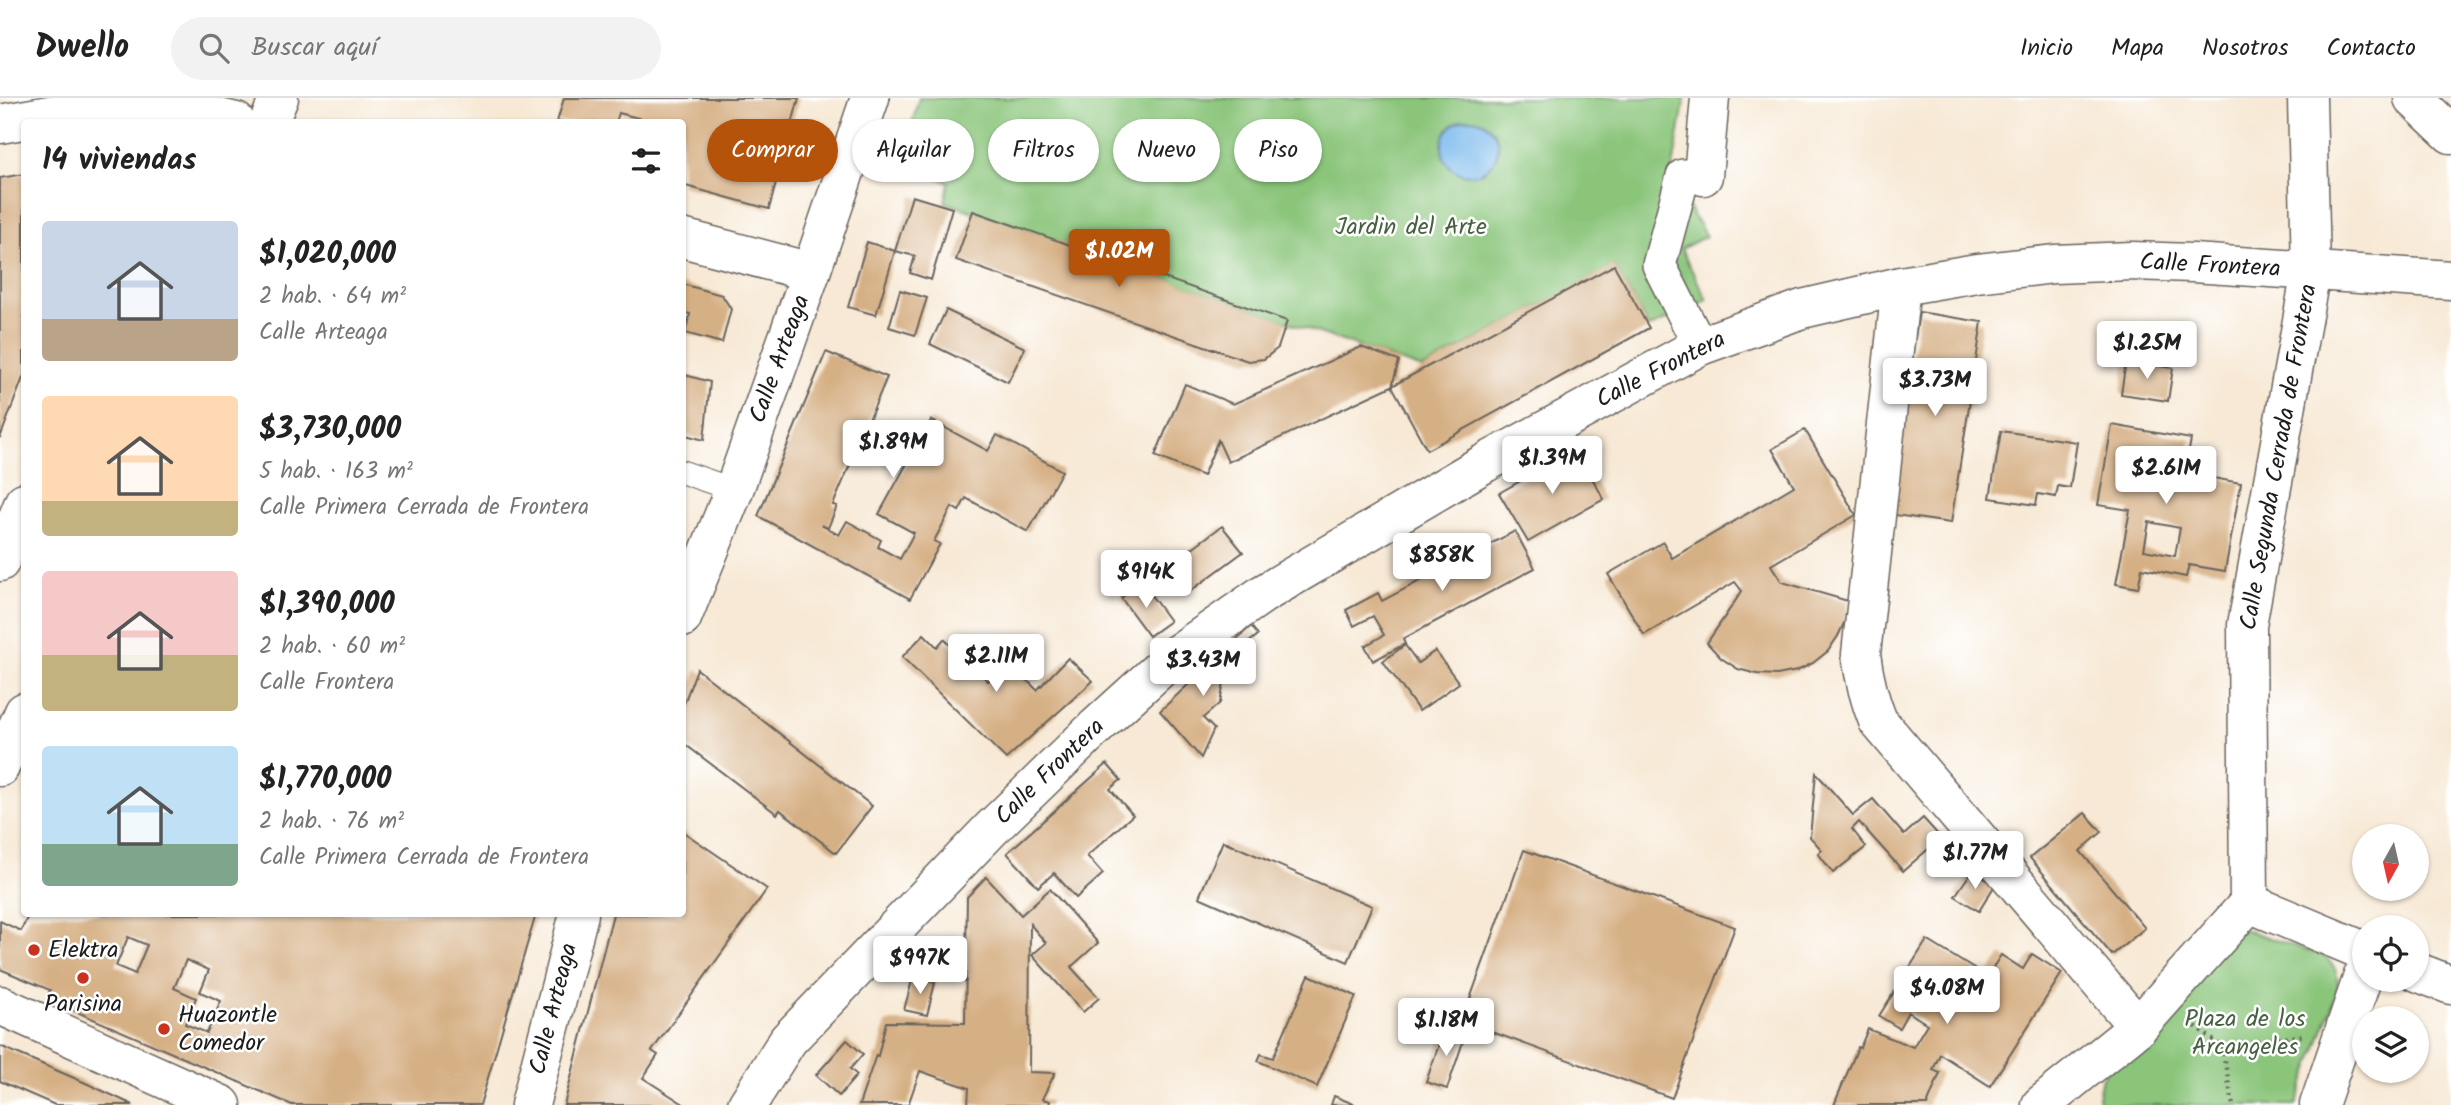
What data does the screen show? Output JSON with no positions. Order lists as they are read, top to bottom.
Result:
{
  "streets": {
    "street": ["Calle Frontera", "Calle Arteaga", "Calle Segunda Cerrada de Frontera"]
  },
  "crossings": [
    ["Calle Frontera", "Calle Segunda Cerrada de Frontera"]
  ],
  "parks": ["Jardin del Arte", "Plaza de los Arcangeles"],
  "places": ["Elektra", "Parisina", "Huazontle Comedor"],
  "north": "bottom",
  "page": {
    "header": "Dwello",
    "search": "Buscar aquí",
    "nav": [
      "Inicio",
      "Mapa",
      "Nosotros",
      "Contacto"
    ],
    "chip": [
      "Comprar",
      "Alquilar",
      "Filtros",
      "Nuevo",
      "Piso"
    ],
    "heading": "14 viviendas",
    "list": [
      {
        "name": "$1,020,000",
        "note": "2 hab. · 64 m² · Calle Arteaga"
      },
      {
        "name": "$3,730,000",
        "note": "5 hab. · 163 m² · Calle Primera Cerrada de Frontera"
      },
      {
        "name": "$1,390,000",
        "note": "2 hab. · 60 m² · Calle Frontera"
      },
      {
        "name": "$1,770,000",
        "note": "2 hab. · 76 m² · Calle Primera Cerrada de Frontera"
      }
    ],
    "price": [
      "$1.02M",
      "$1.25M",
      "$3.73M",
      "$1.89M",
      "$1.39M",
      "$2.61M",
      "$858K",
      "$914K",
      "$2.11M",
      "$3.43M",
      "$1.77M",
      "$997K",
      "$4.08M",
      "$1.18M"
    ]
  }
}
